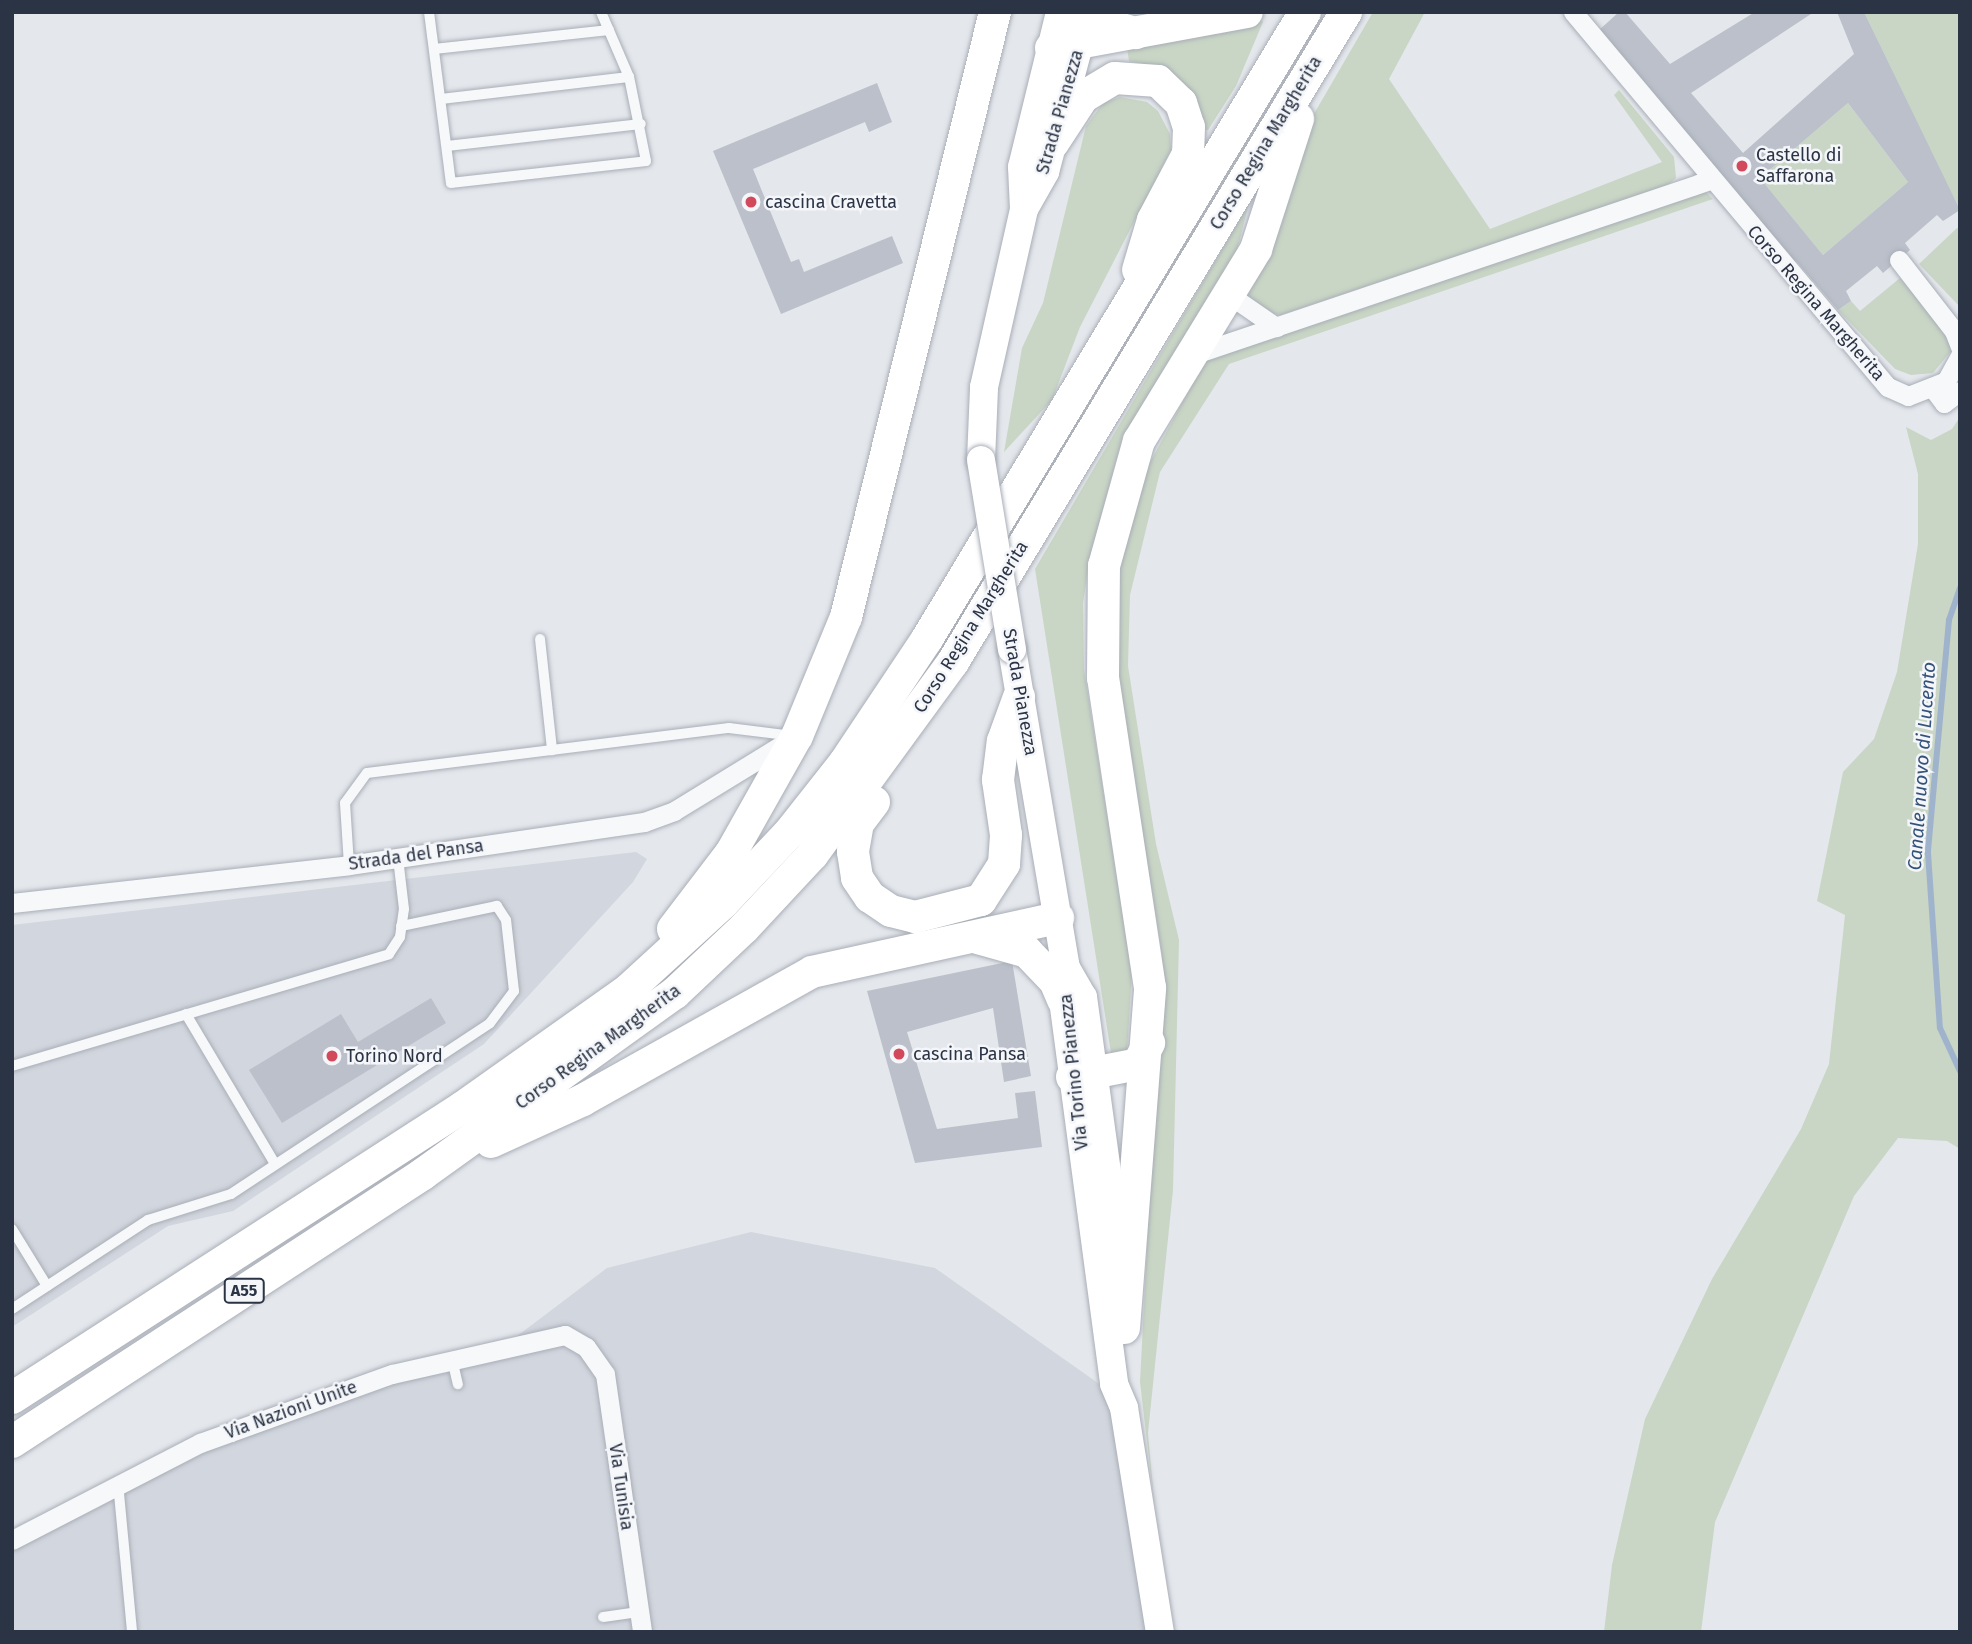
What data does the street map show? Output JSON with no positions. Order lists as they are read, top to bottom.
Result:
{
  "streets": {
    "main road": [
      "Strada Pianezza",
      "Corso Regina Margherita",
      "Via Torino Pianezza",
      "A55"
    ],
    "street": ["Strada del Pansa", "Via Nazioni Unite", "Via Tunisia"]
  },
  "crossings": [
    ["Strada Pianezza", "Via Torino Pianezza"],
    ["Corso Regina Margherita", "A55"],
    ["Via Nazioni Unite", "Via Tunisia"]
  ],
  "water": ["Canale nuovo di Lucento"],
  "places": [
    "Castello di Saffarona",
    "cascina Cravetta",
    "cascina Pansa",
    "Torino Nord"
  ]
}
